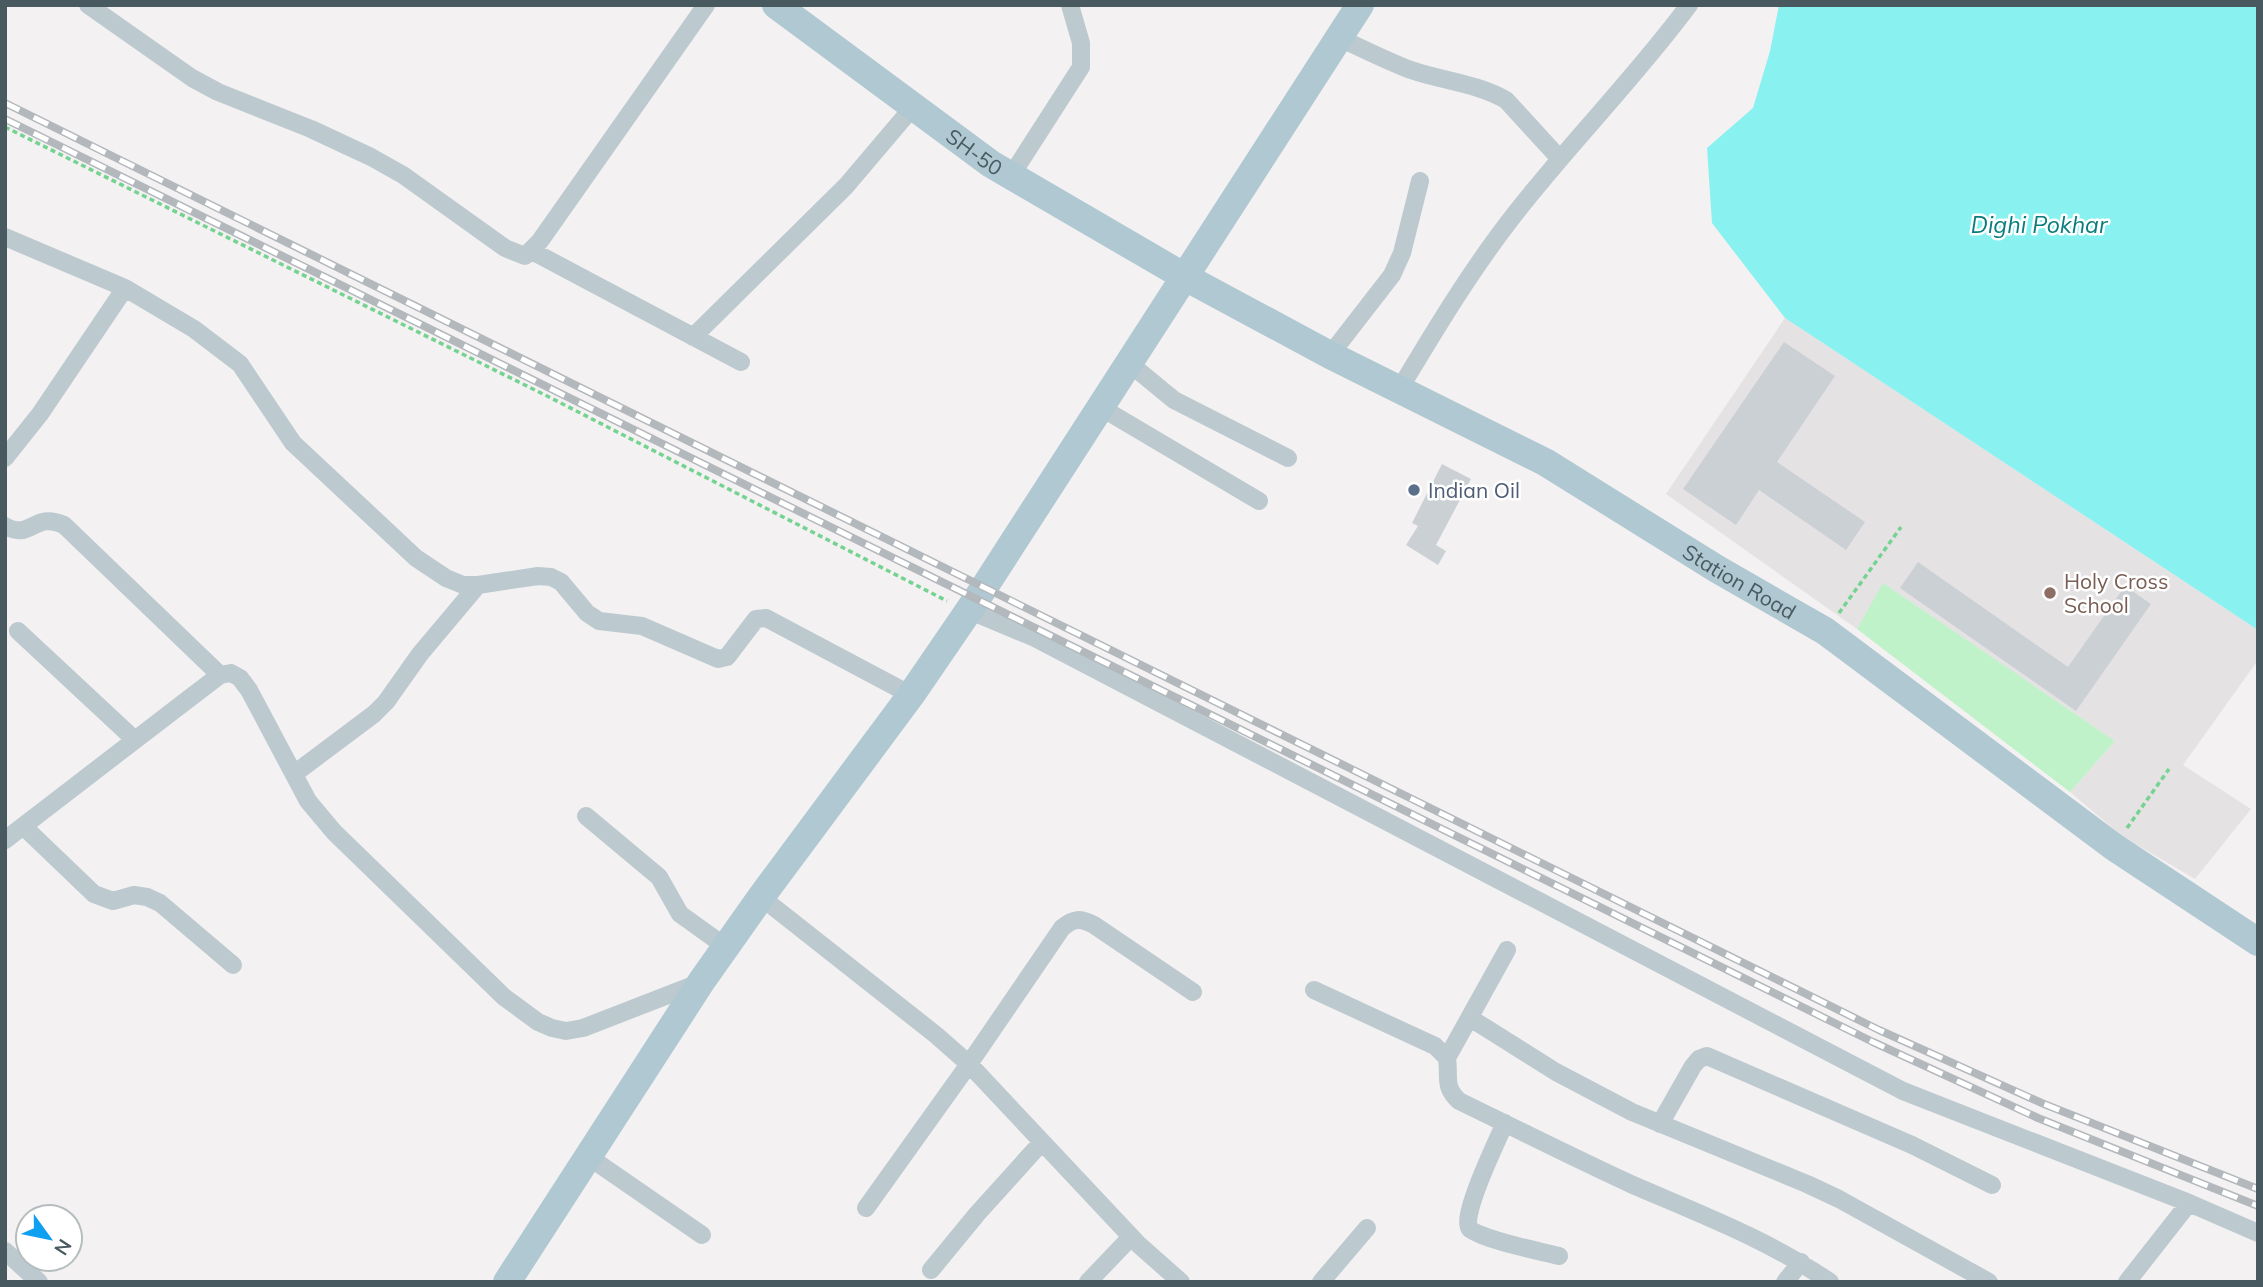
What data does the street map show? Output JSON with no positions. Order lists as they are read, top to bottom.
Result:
{
  "streets": {
    "main road": ["SH-50", "Station Road"]
  },
  "crossings": [
    ["SH-50", "Station Road"]
  ],
  "water": ["Dighi Pokhar"],
  "places": ["Indian Oil", "Holy Cross School"],
  "north": "bottom right"
}
